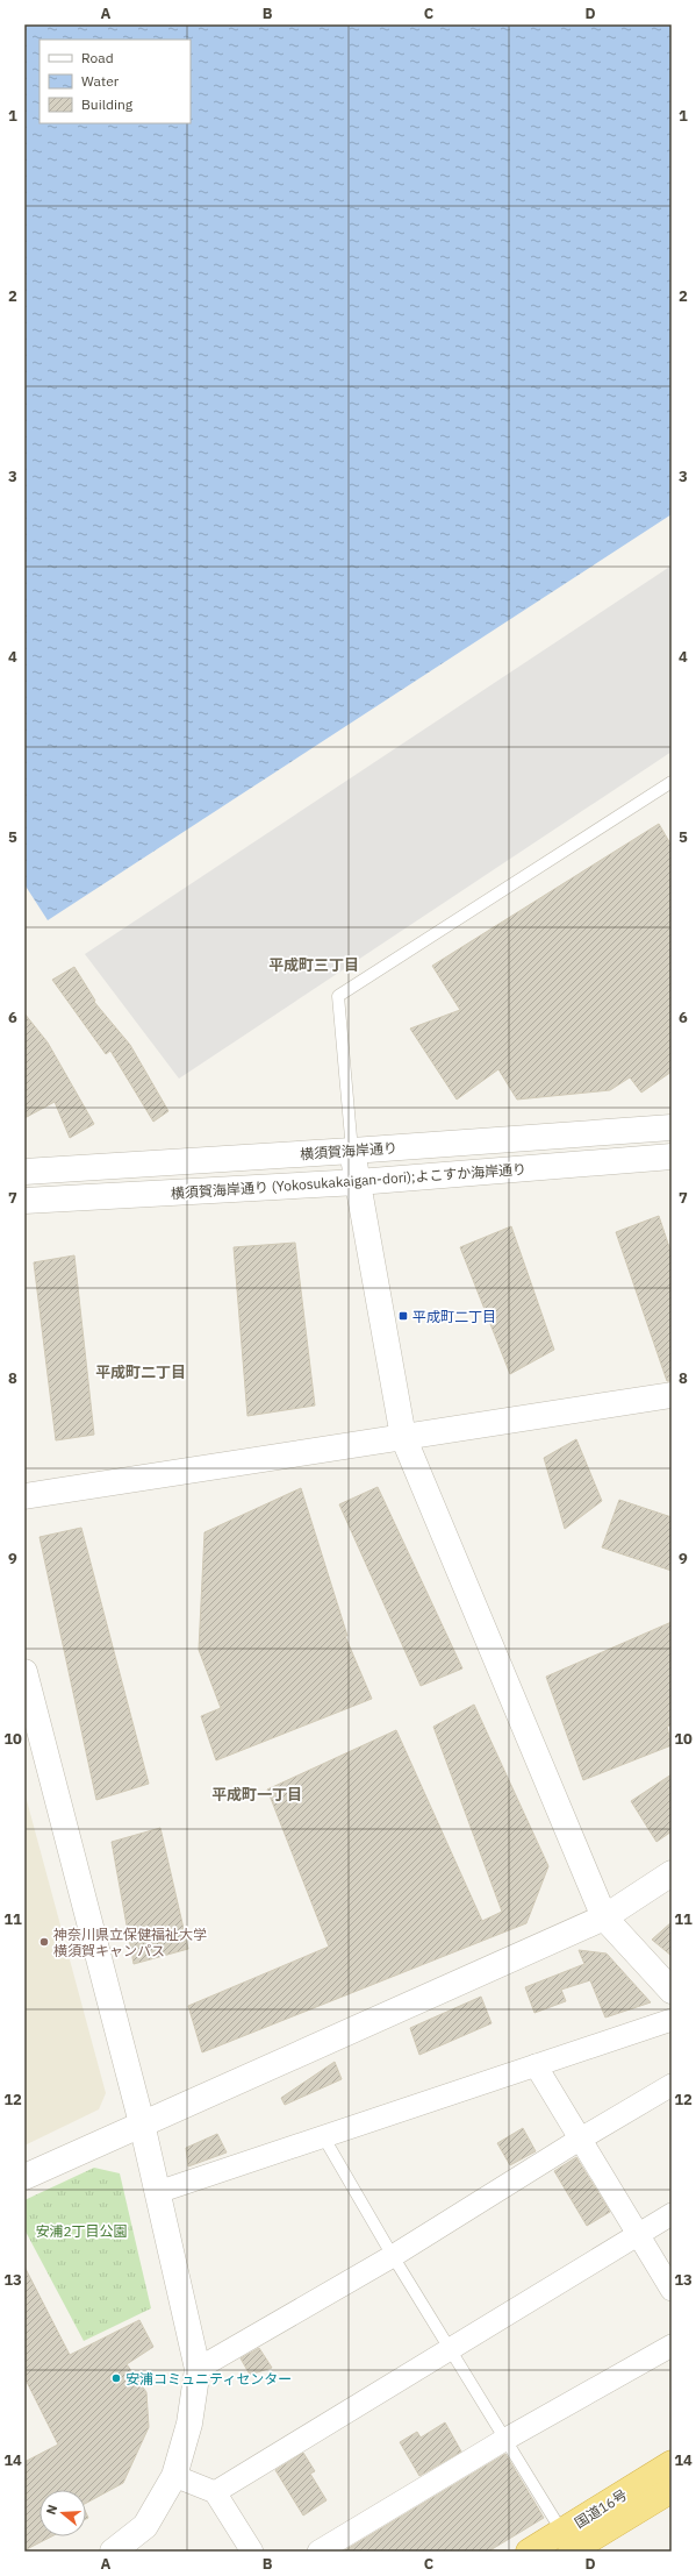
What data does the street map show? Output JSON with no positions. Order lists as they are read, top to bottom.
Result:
{
  "streets": {
    "highway": ["国道16号"],
    "street": ["横須賀海岸通り", "横須賀海岸通り (Yokosukakaigan-dori);よこすか海岸通り"]
  },
  "districts": ["平成町三丁目", "平成町二丁目", "平成町一丁目"],
  "parks": ["安浦2丁目公園"],
  "places": {
    "transit": ["平成町二丁目"],
    "other": ["神奈川県立保健福祉大学 横須賀キャンパス", "安浦コミュニティセンター"]
  },
  "legend": ["Road", "Water", "Building"],
  "north": "left",
  "grid": {
    "columns": [
      "A",
      "B",
      "C",
      "D"
    ],
    "rows": [
      "1",
      "2",
      "3",
      "4",
      "5",
      "6",
      "7",
      "8",
      "9",
      "10",
      "11",
      "12",
      "13",
      "14"
    ]
  }
}
